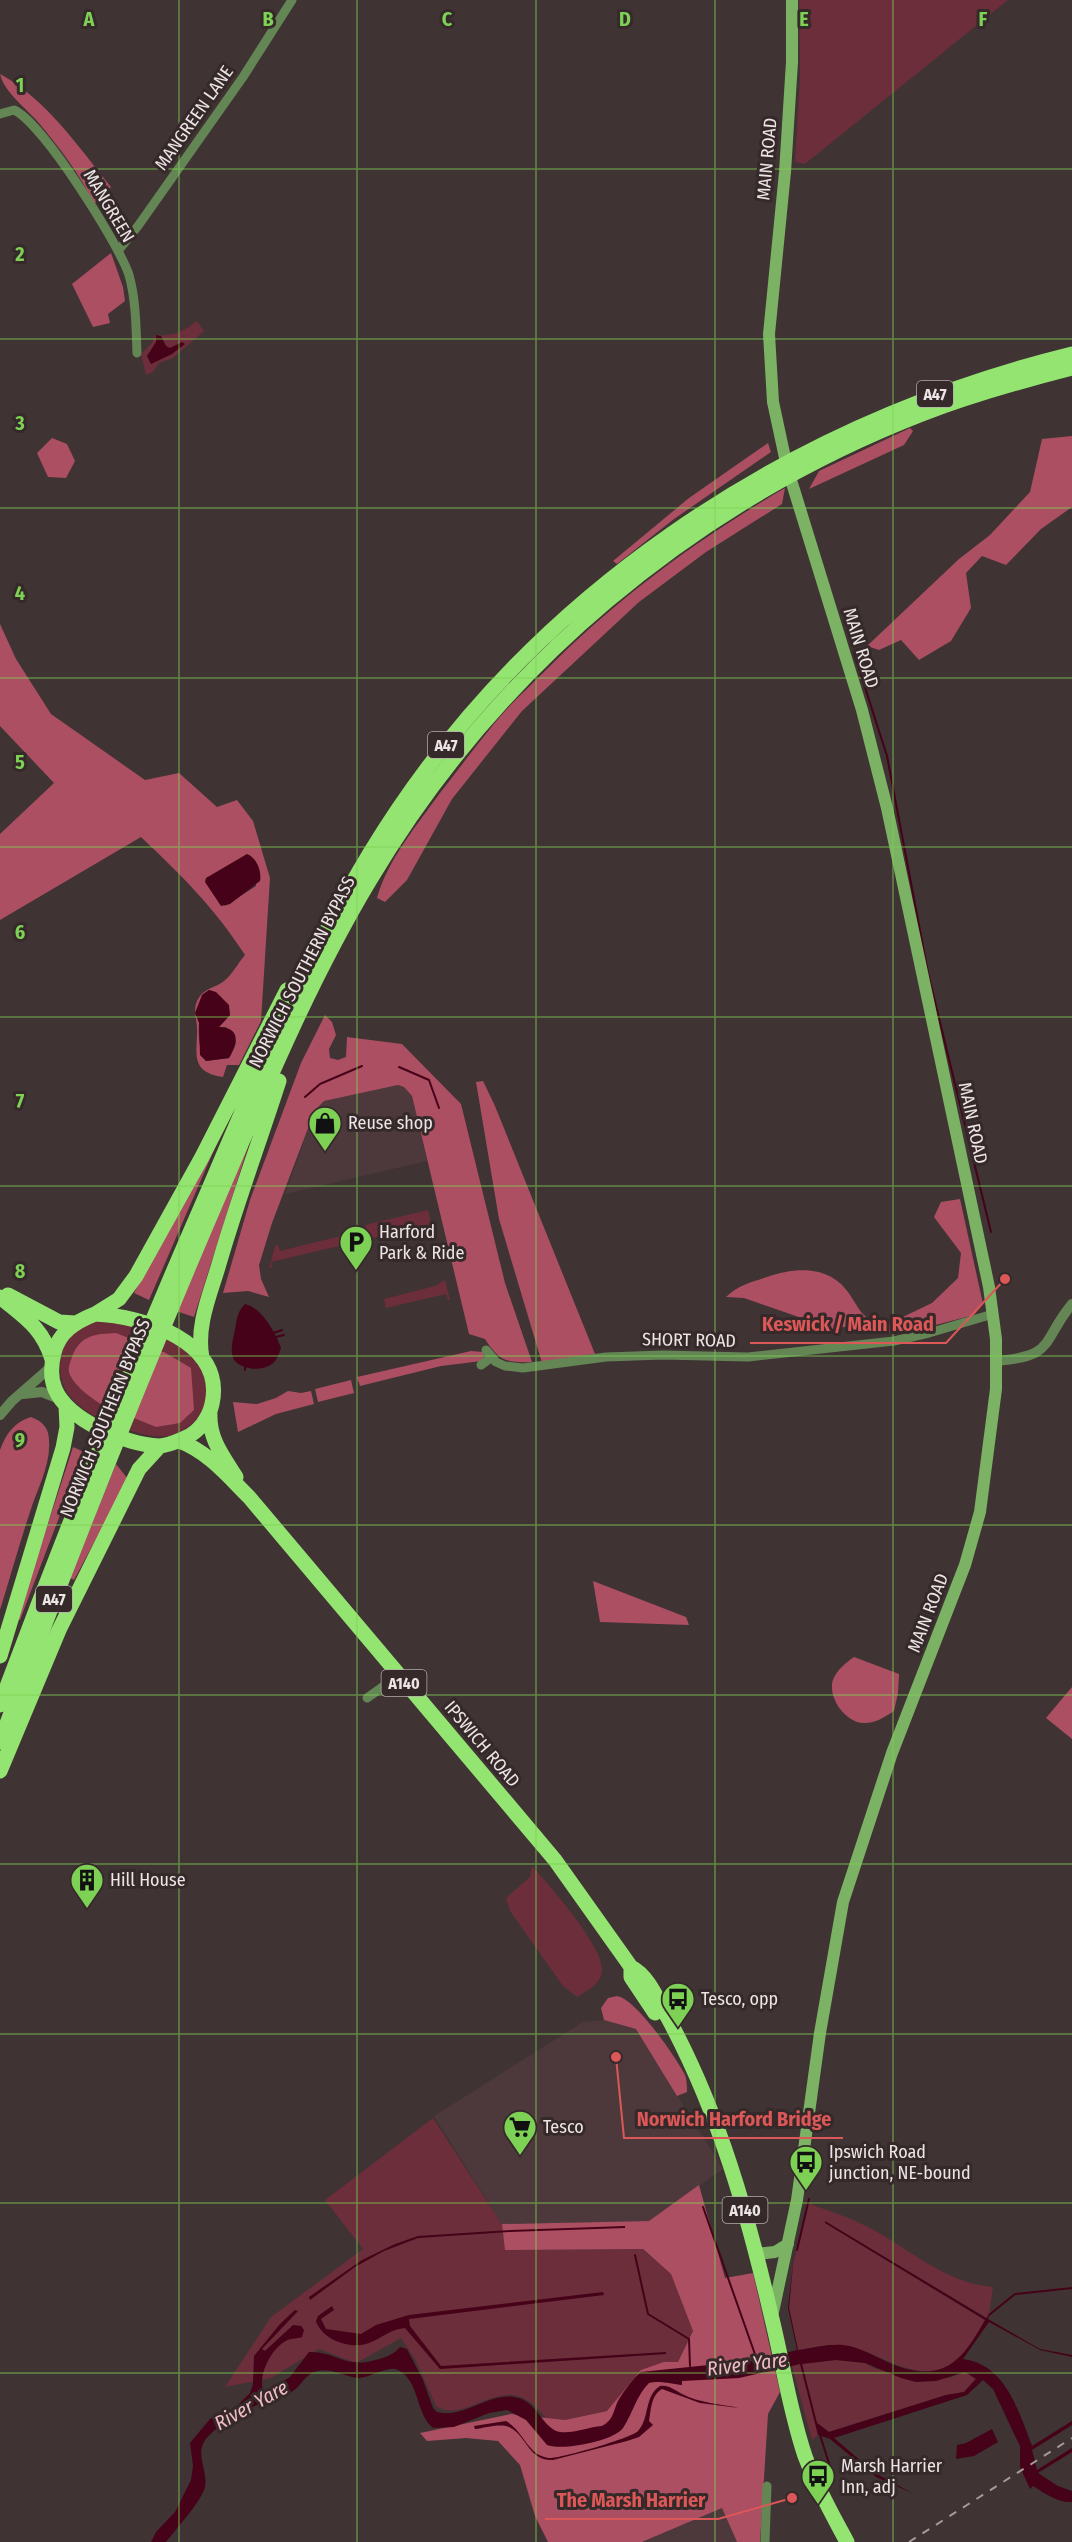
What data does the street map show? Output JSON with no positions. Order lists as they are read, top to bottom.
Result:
{
  "streets": {
    "highway": [
      "A47",
      "NORWICH SOUTHERN BYPASS",
      "A140",
      "IPSWICH ROAD"
    ],
    "main road": ["MAIN ROAD"],
    "street": ["MANGREEN LANE", "MANGREEN", "SHORT ROAD"]
  },
  "crossings": [
    ["MANGREEN LANE", "MANGREEN"],
    ["MAIN ROAD", "SHORT ROAD"],
    ["MAIN ROAD", "IPSWICH ROAD"],
    ["A47", "NORWICH SOUTHERN BYPASS"],
    ["A47", "IPSWICH ROAD"]
  ],
  "water": ["River Yare"],
  "places": {
    "shop": ["Reuse shop"],
    "parking": ["Harford Park & Ride"],
    "other": ["Keswick / Main Road", "Norwich Harford Bridge", "The Marsh Harrier"],
    "building": ["Hill House"],
    "bus stop": ["Tesco, opp", "Ipswich Road junction, NE-bound", "Marsh Harrier Inn, adj"],
    "supermarket": ["Tesco"]
  },
  "grid": {
    "columns": [
      "A",
      "B",
      "C",
      "D",
      "E",
      "F"
    ],
    "rows": [
      "1",
      "2",
      "3",
      "4",
      "5",
      "6",
      "7",
      "8",
      "9"
    ]
  }
}
